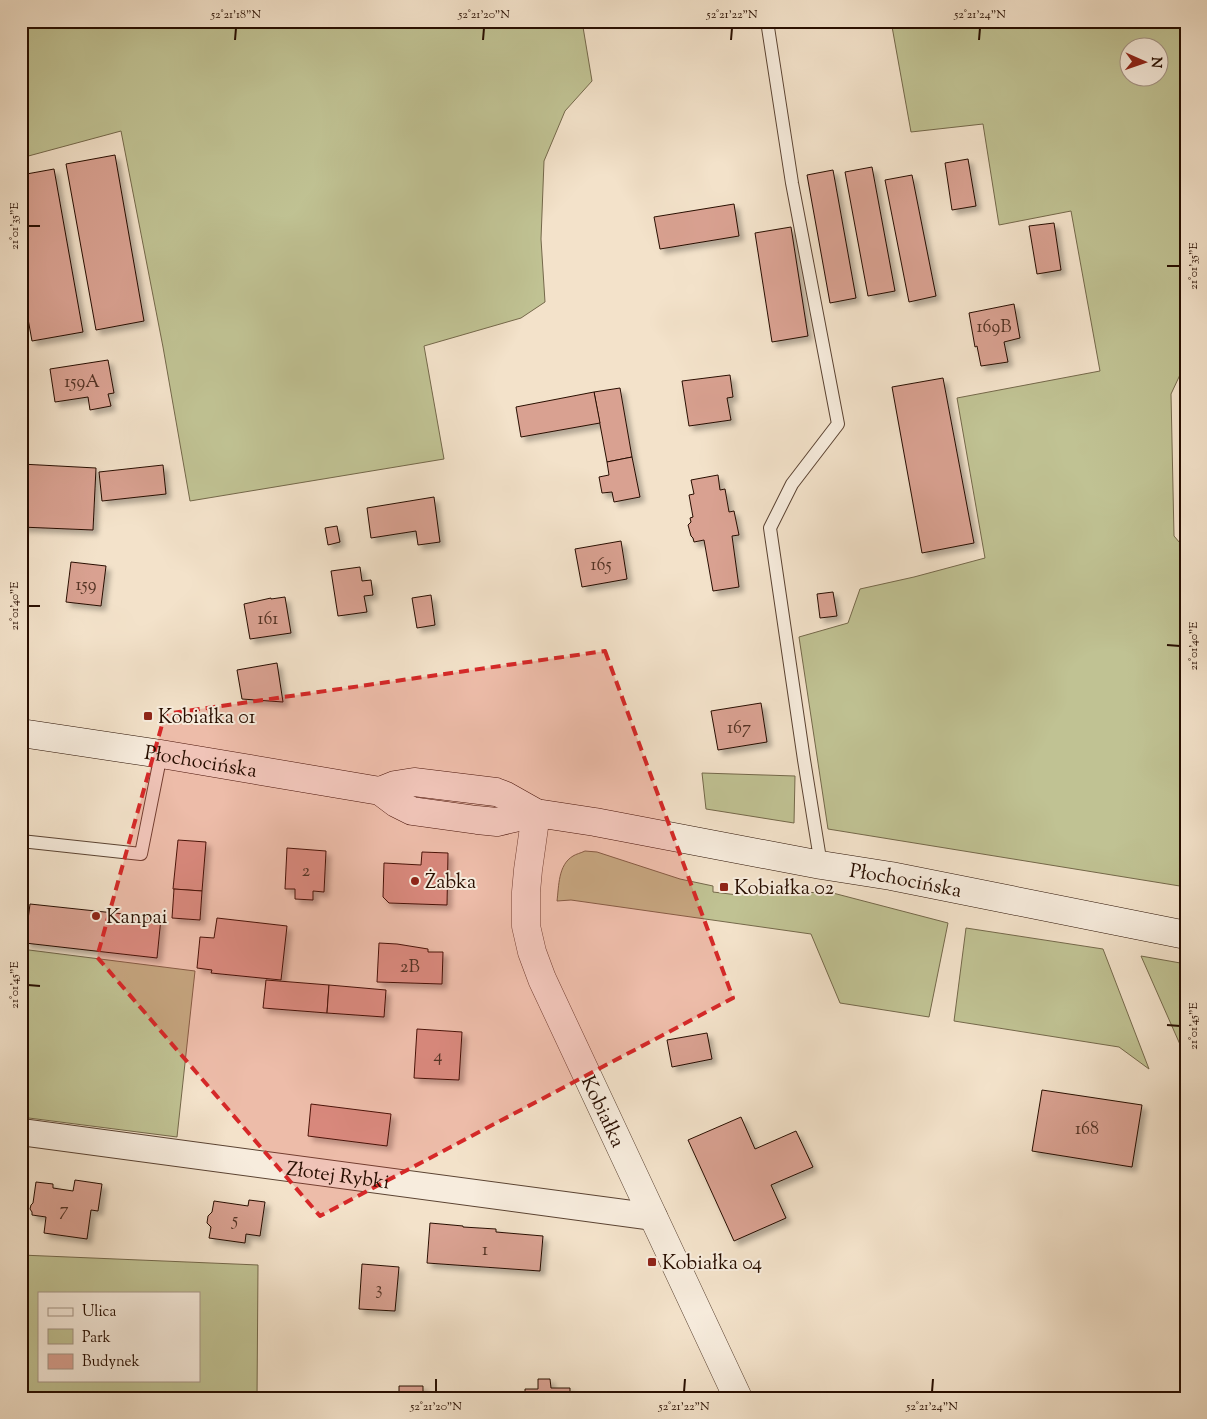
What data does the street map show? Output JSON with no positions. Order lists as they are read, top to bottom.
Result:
{
  "streets": {
    "main road": ["Płochocińska", "Kobiałka"],
    "street": ["Złotej Rybki"]
  },
  "crossings": [
    ["Płochocińska", "Kobiałka"],
    ["Kobiałka", "Złotej Rybki"]
  ],
  "places": {
    "transit": ["Kobiałka 01", "Kobiałka 02", "Kobiałka 04"],
    "other": ["Żabka", "Kanpai"]
  },
  "house_numbers": [
    "169B",
    "159A",
    "165",
    "159",
    "161",
    "167",
    "2",
    "2B",
    "4",
    "168",
    "7",
    "5",
    "1",
    "3"
  ],
  "legend": ["Ulica", "Park", "Budynek"],
  "north": "right",
  "coordinates": [
    "52°21'18\"N",
    "52°21'20\"N",
    "52°21'22\"N",
    "52°21'24\"N",
    "21°01'35\"E",
    "21°01'40\"E",
    "21°01'45\"E"
  ]
}
